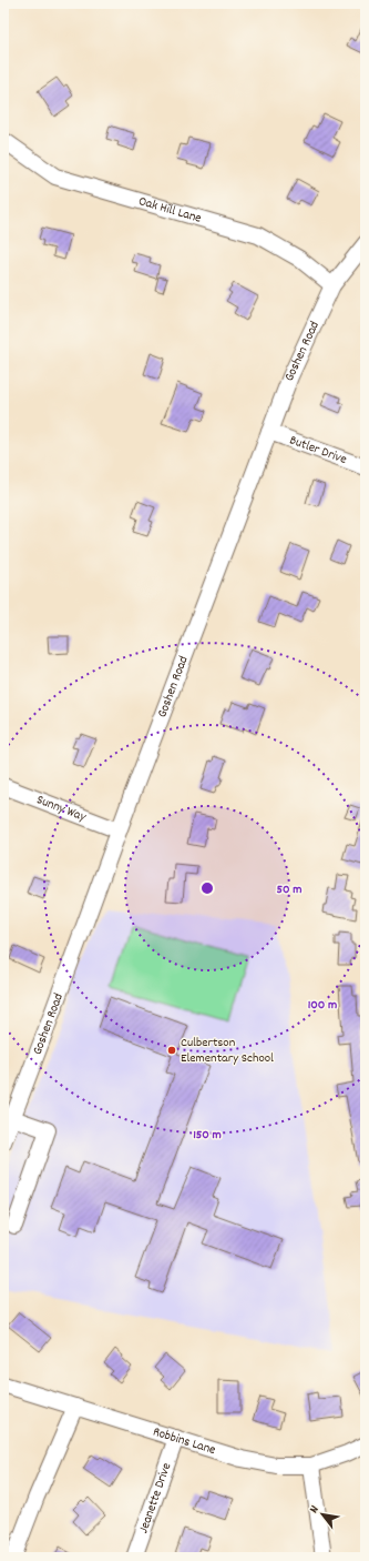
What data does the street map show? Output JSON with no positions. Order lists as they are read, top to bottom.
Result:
{
  "streets": {
    "street": [
      "Oak Hill Lane",
      "Goshen Road",
      "Butler Drive",
      "Sunny Way",
      "Robbins Lane",
      "Jeanette Drive"
    ]
  },
  "crossings": [
    ["Oak Hill Lane", "Goshen Road"],
    ["Goshen Road", "Butler Drive"],
    ["Goshen Road", "Sunny Way"],
    ["Robbins Lane", "Jeanette Drive"]
  ],
  "places": ["Culbertson Elementary School"],
  "north": "top left",
  "rings": ["50 m", "100 m", "150 m"]
}
